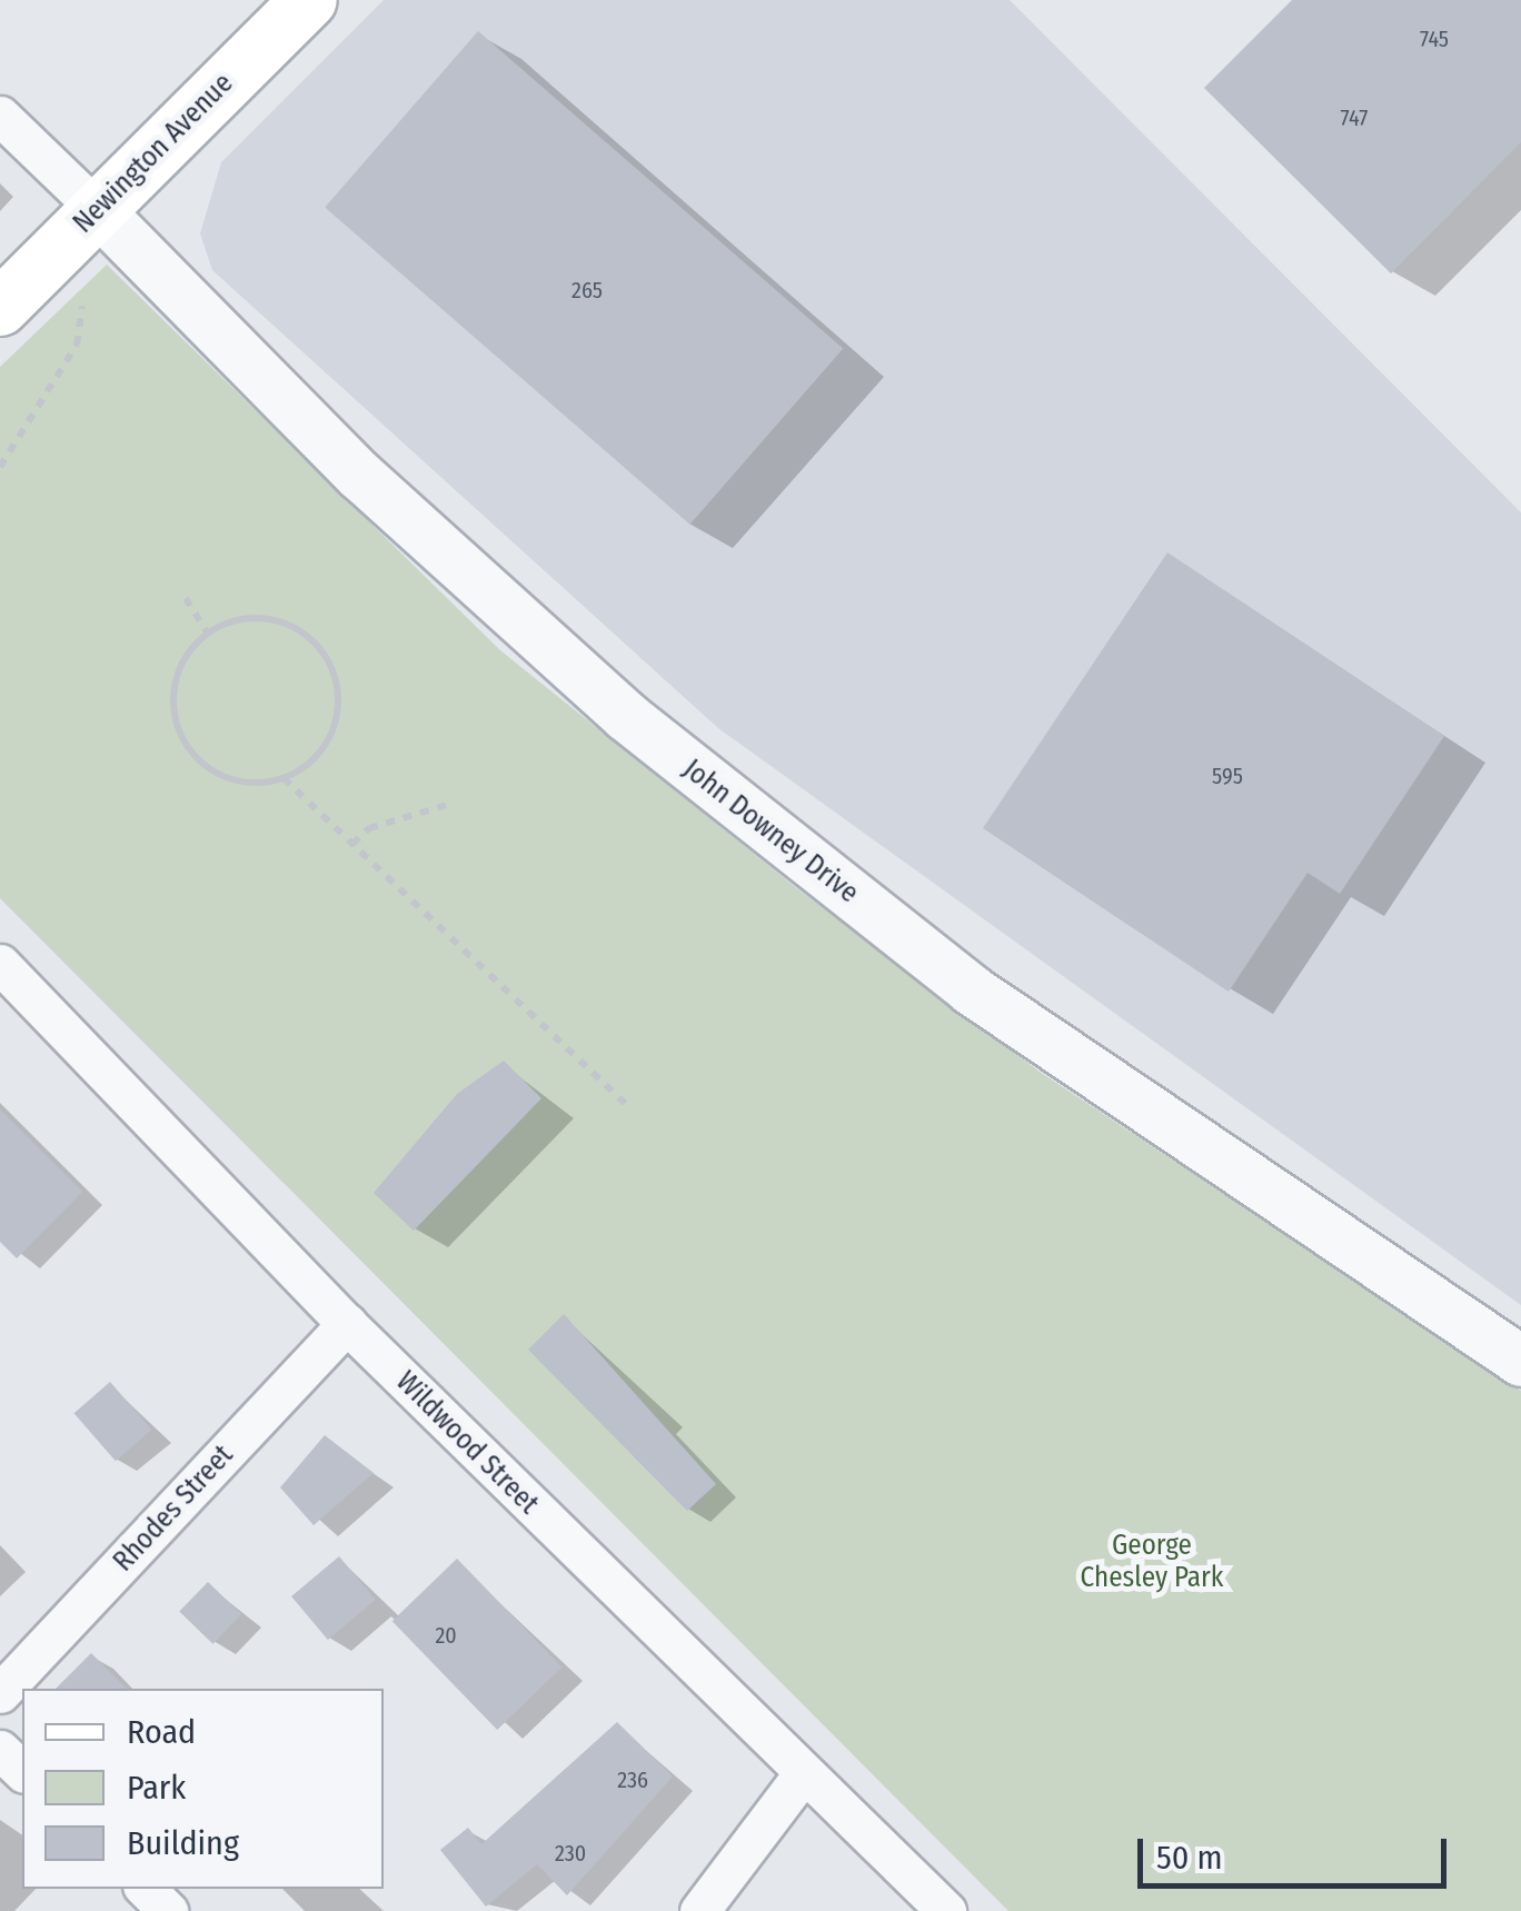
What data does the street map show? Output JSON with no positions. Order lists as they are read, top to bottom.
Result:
{
  "streets": {
    "main road": ["Newington Avenue"],
    "street": ["John Downey Drive", "Wildwood Street", "Rhodes Street"]
  },
  "crossings": [
    ["Newington Avenue", "John Downey Drive"],
    ["Wildwood Street", "Rhodes Street"]
  ],
  "parks": ["George Chesley Park"],
  "house_numbers": [
    "745",
    "747",
    "265",
    "595",
    "20",
    "236",
    "230"
  ],
  "legend": ["Road", "Park", "Building"],
  "scale_bar": "50 m"
}
